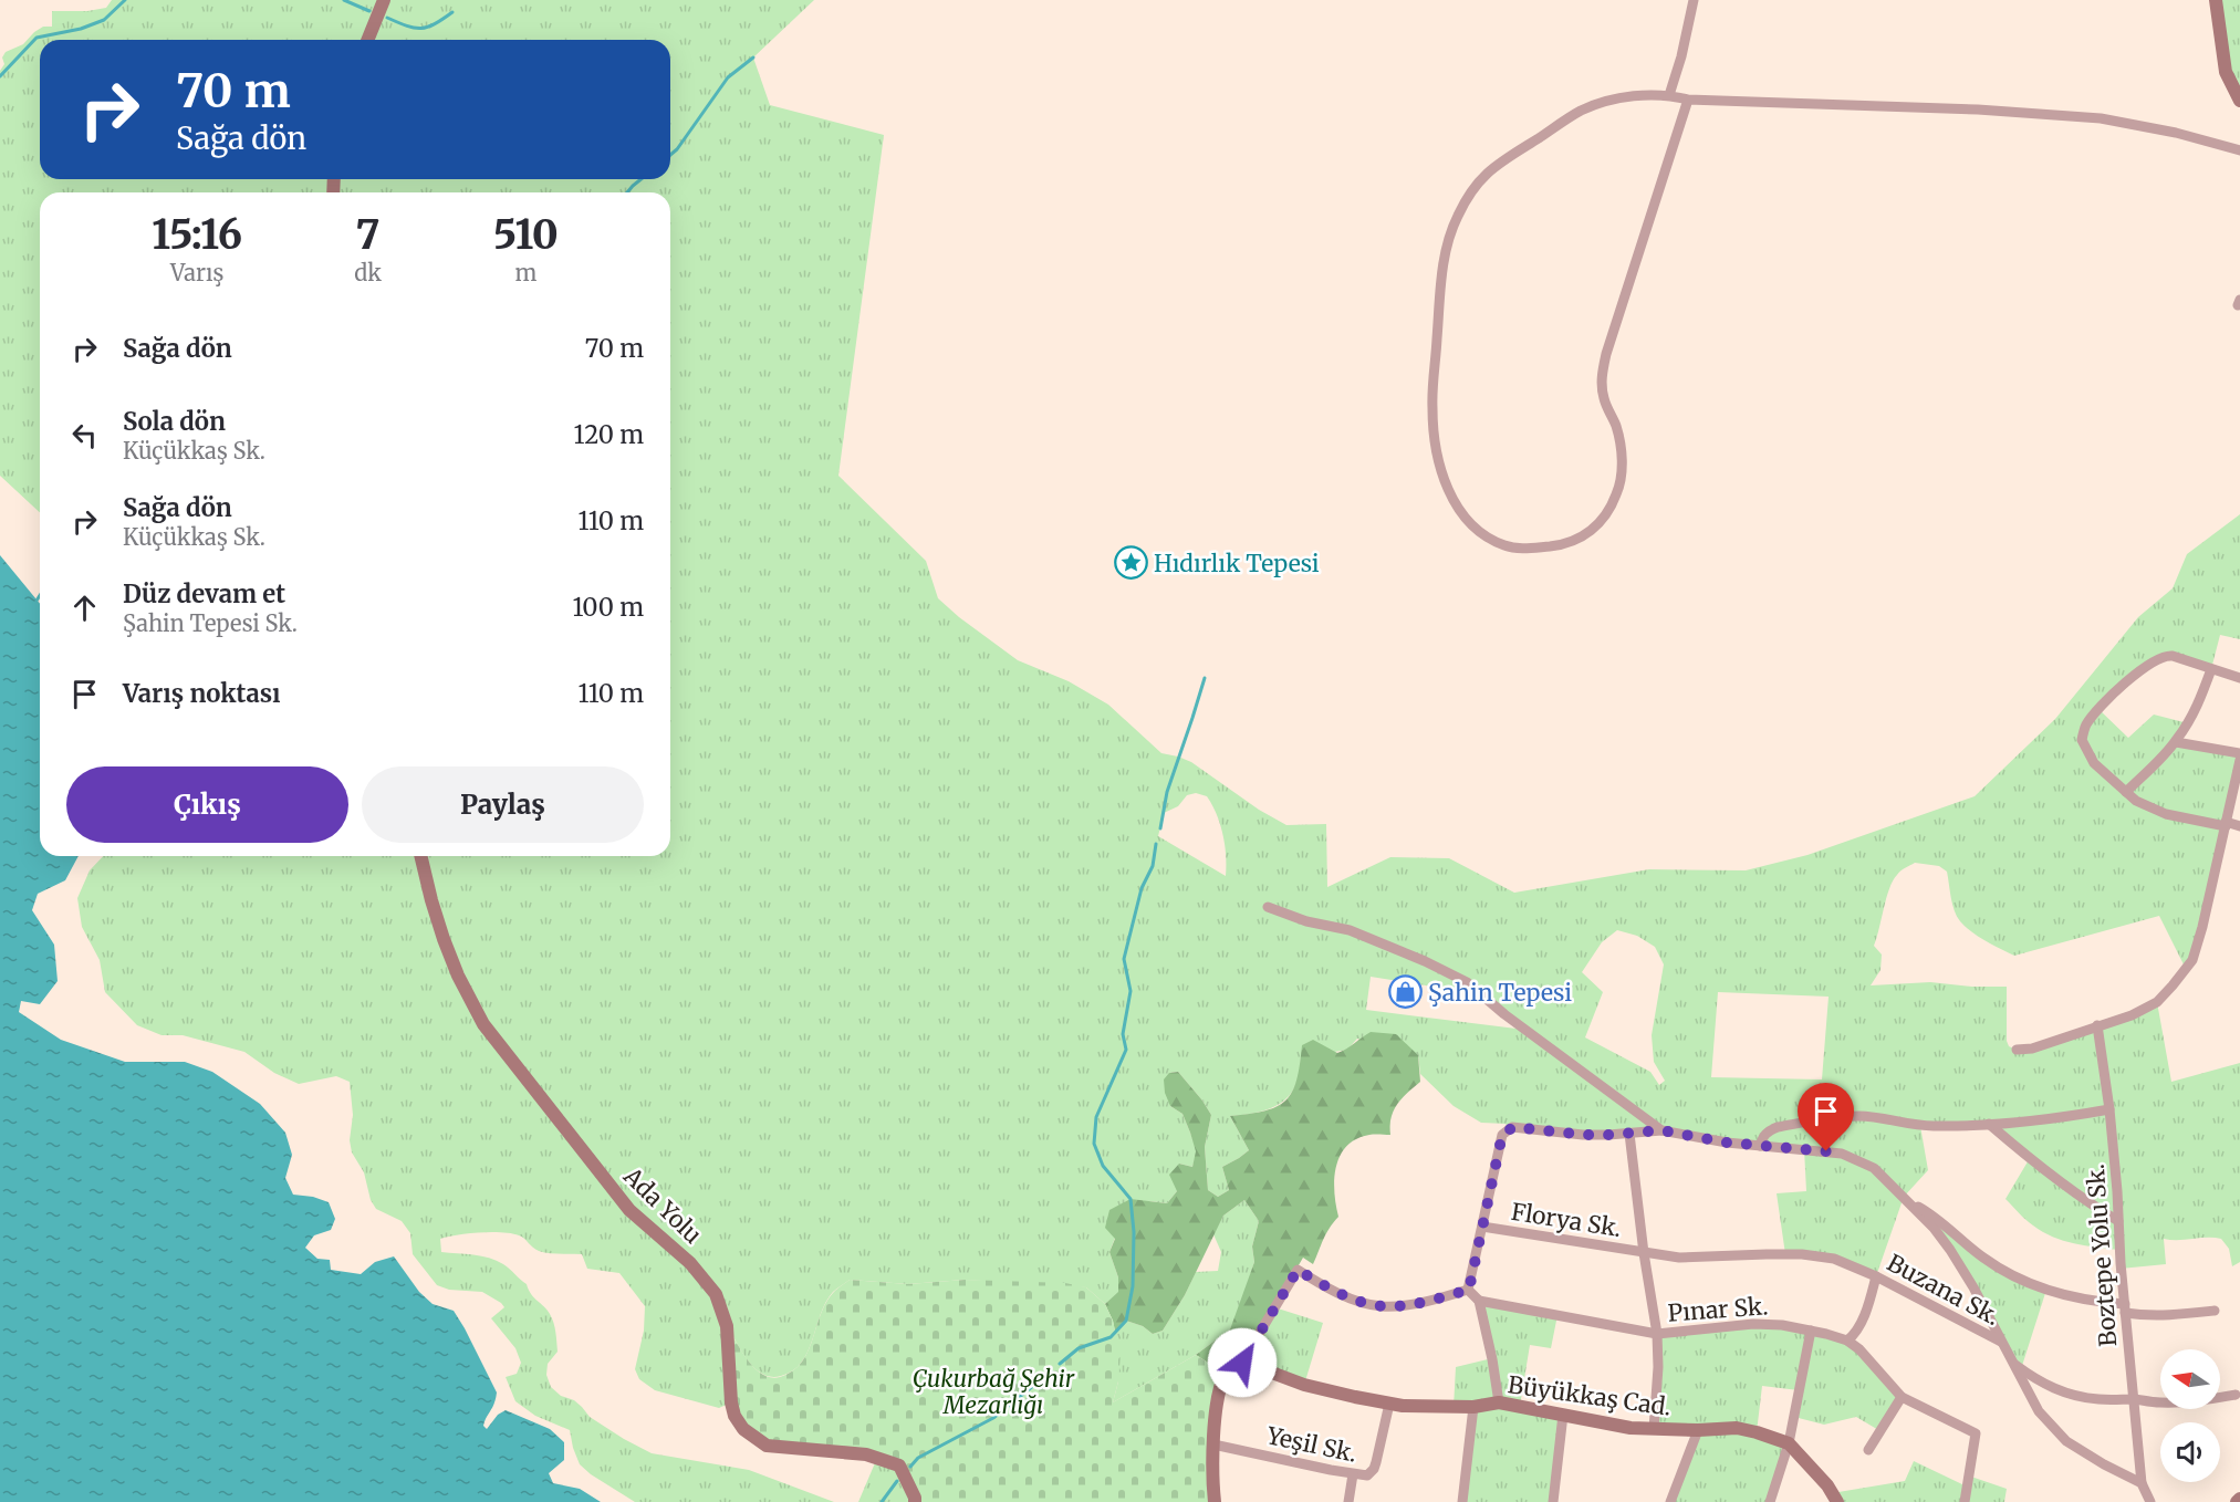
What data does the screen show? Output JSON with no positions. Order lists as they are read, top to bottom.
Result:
{
  "streets": {
    "street": [
      "Ada Yolu",
      "Florya Sk.",
      "Boztepe Yolu Sk.",
      "Buzana Sk.",
      "Pınar Sk.",
      "Büyükkaş Cad.",
      "Yeşil Sk."
    ]
  },
  "crossings": [
    ["Florya Sk.", "Buzana Sk."],
    ["Boztepe Yolu Sk.", "Buzana Sk."],
    ["Büyükkaş Cad.", "Yeşil Sk."]
  ],
  "parks": ["Çukurbağ Şehir Mezarlığı"],
  "places": {
    "place": ["Hıdırlık Tepesi"],
    "shop": ["Şahin Tepesi"]
  },
  "north": "left",
  "page": {
    "turn": ["70 m", "Sağa dön"],
    "eta": [
      "15:16",
      "Varış",
      "7",
      "dk",
      "510",
      "m"
    ],
    "list": [
      {
        "name": "Sağa dön",
        "value": "70 m"
      },
      {
        "name": "Sola dön",
        "note": "Küçükkaş Sk.",
        "value": "120 m"
      },
      {
        "name": "Sağa dön",
        "note": "Küçükkaş Sk.",
        "value": "110 m"
      },
      {
        "name": "Düz devam et",
        "note": "Şahin Tepesi Sk.",
        "value": "100 m"
      },
      {
        "name": "Varış noktası",
        "value": "110 m"
      }
    ],
    "buttons": ["Çıkış", "Paylaş"]
  }
}
